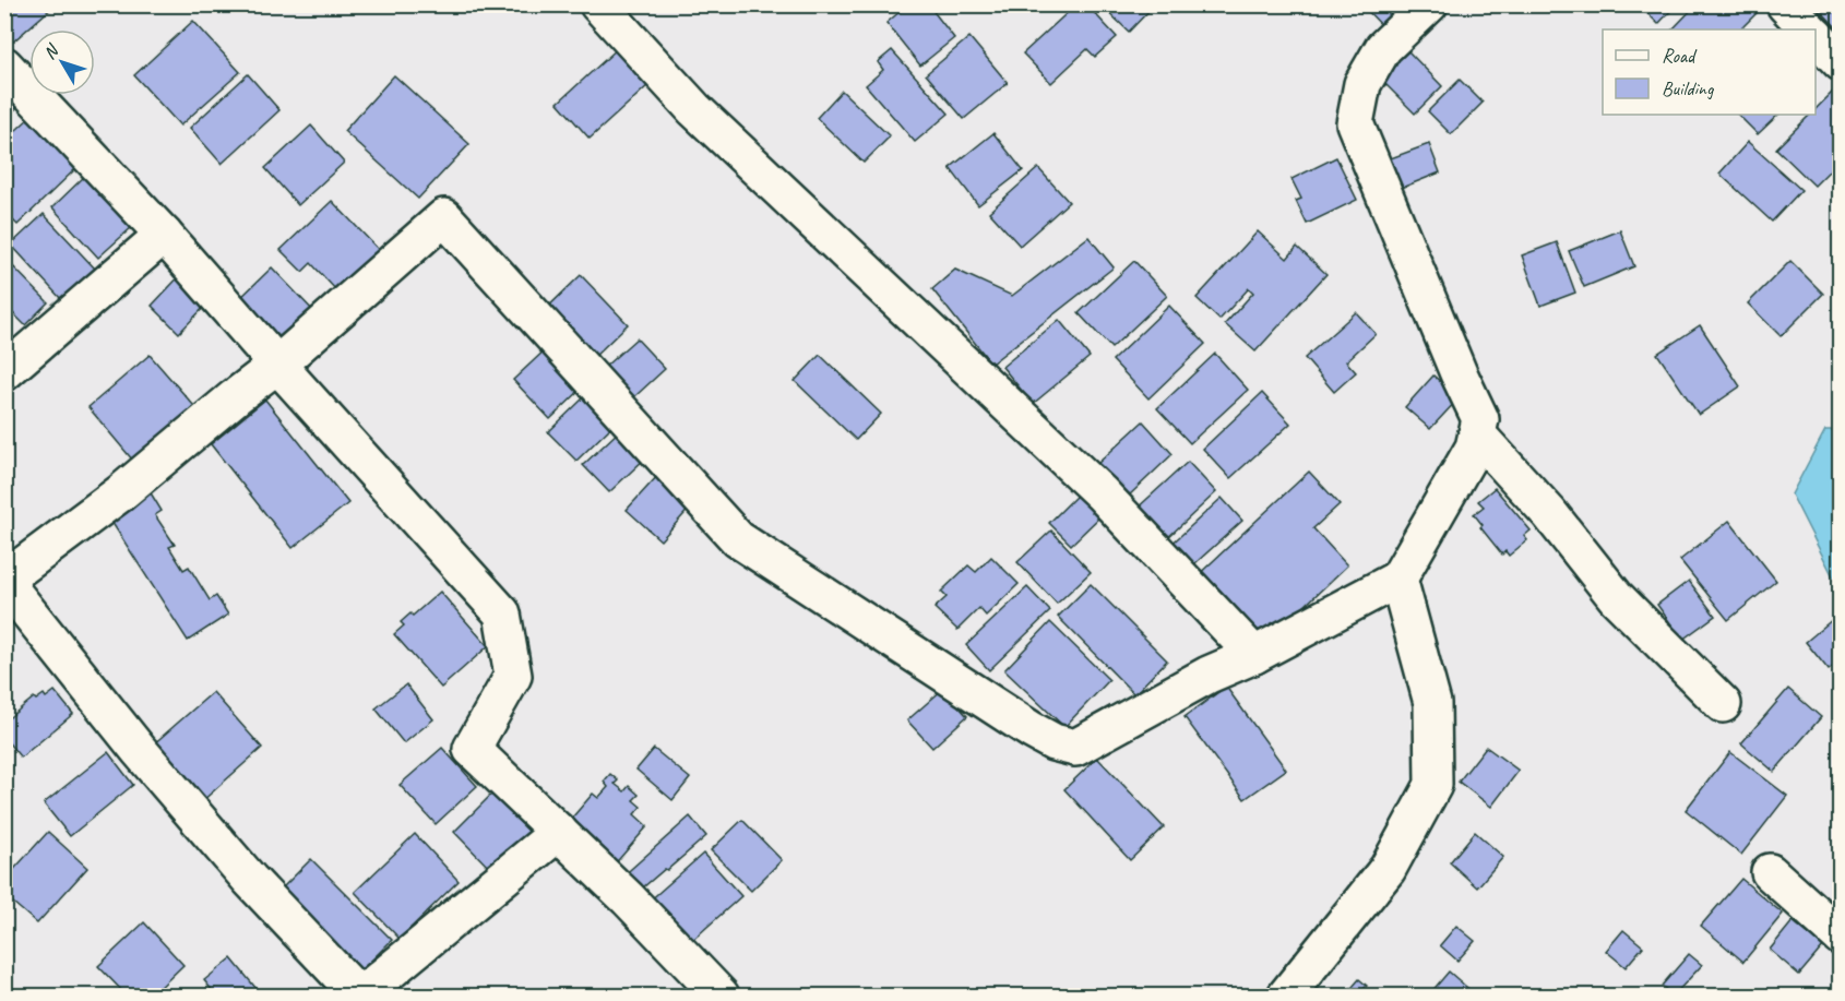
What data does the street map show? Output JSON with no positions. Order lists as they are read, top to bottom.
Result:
{
  "legend": ["Road", "Building"],
  "north": "top left"
}
